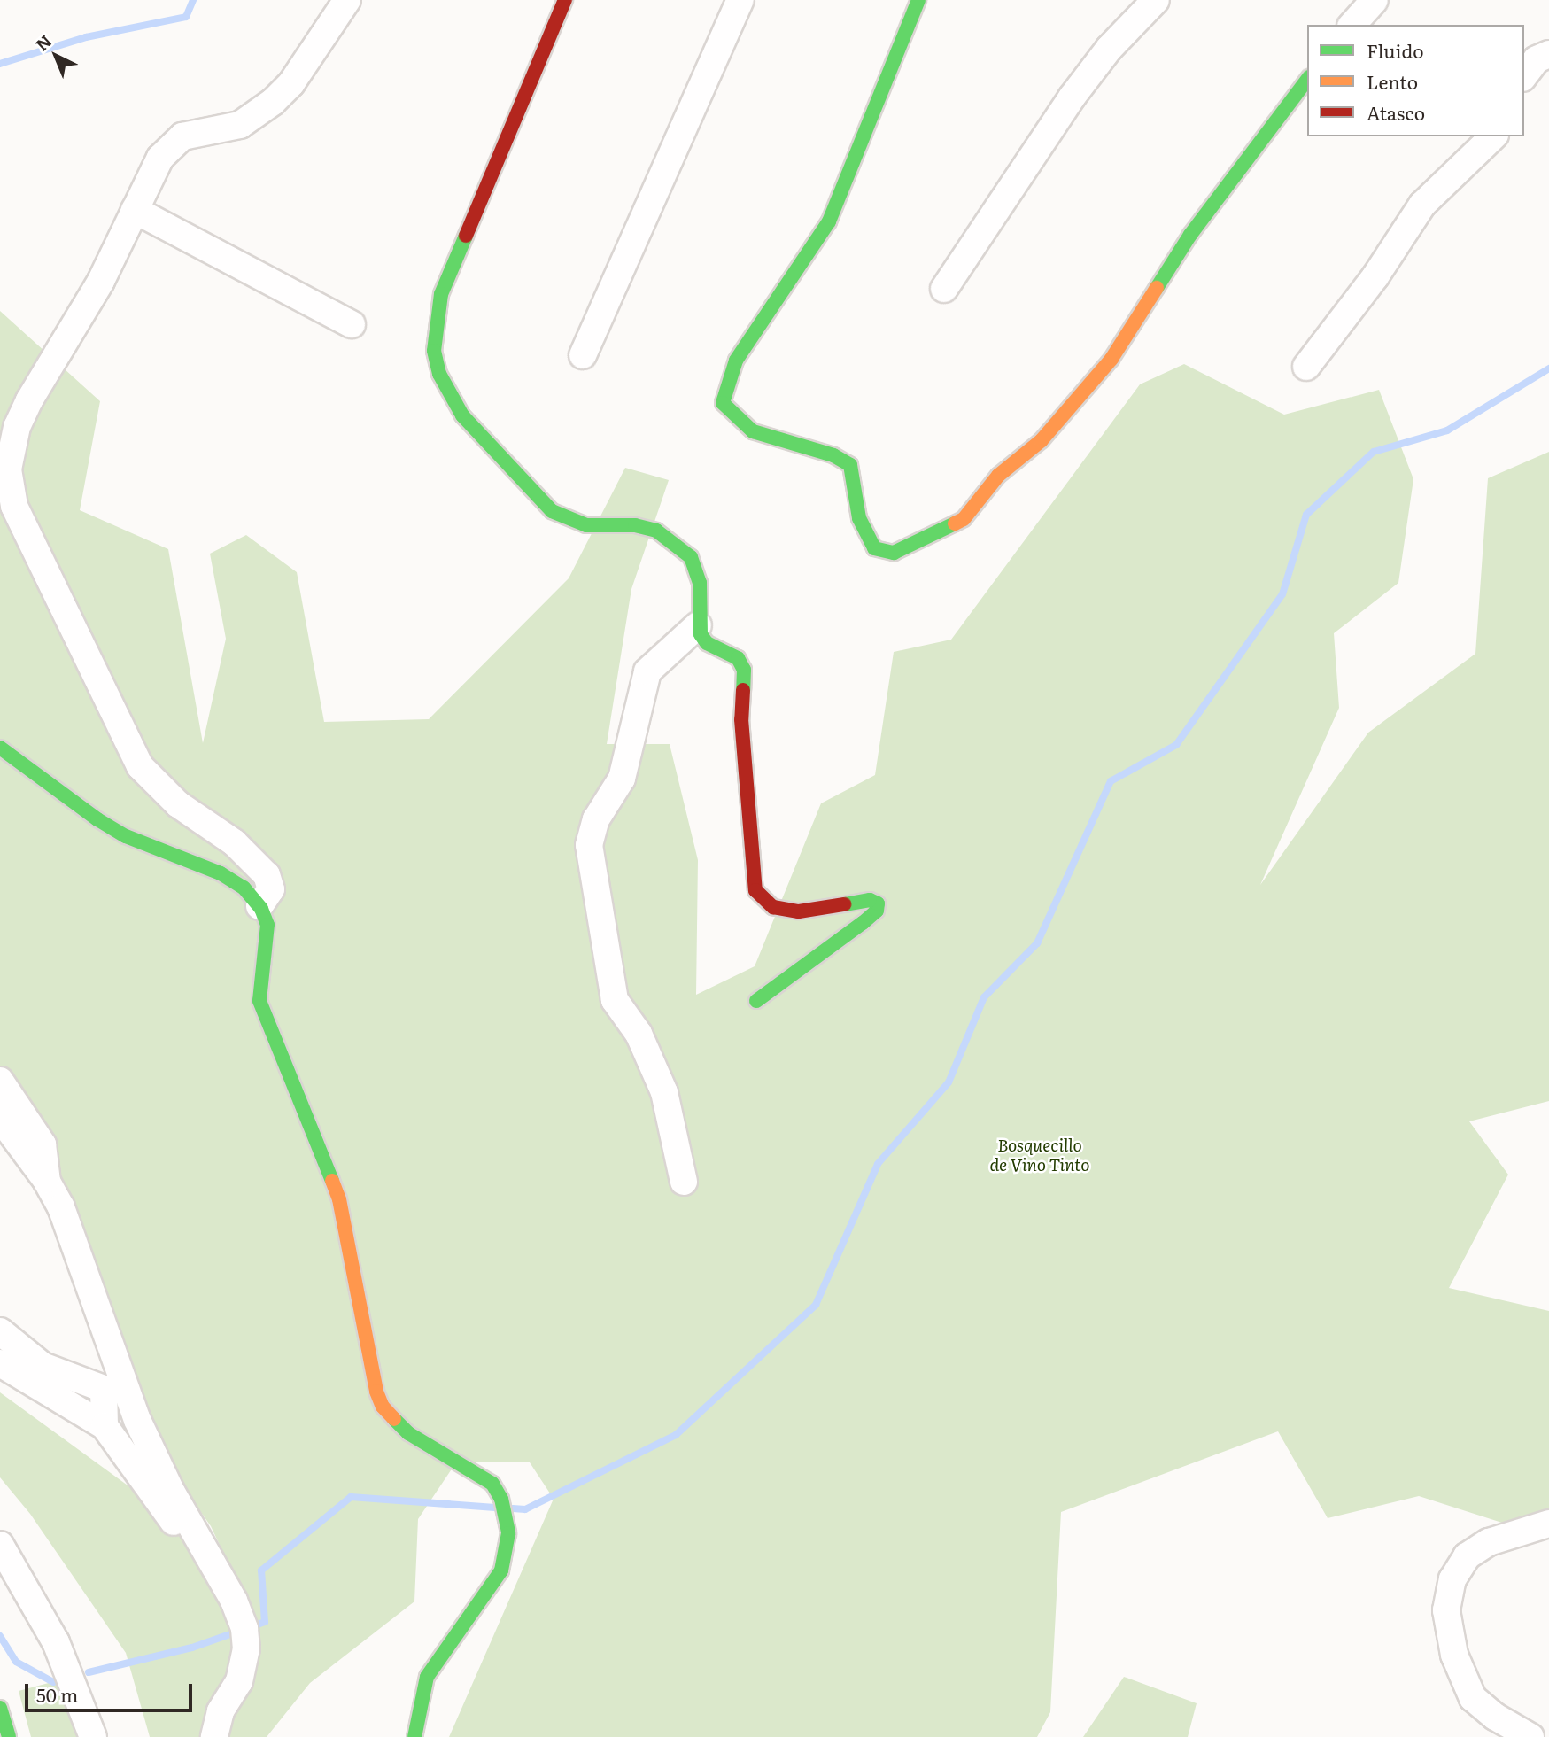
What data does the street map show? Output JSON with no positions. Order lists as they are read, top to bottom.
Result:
{
  "parks": ["Bosquecillo de Vino Tinto"],
  "legend": ["Fluido", "Lento", "Atasco"],
  "scale_bar": "50 m",
  "north": "top left"
}
